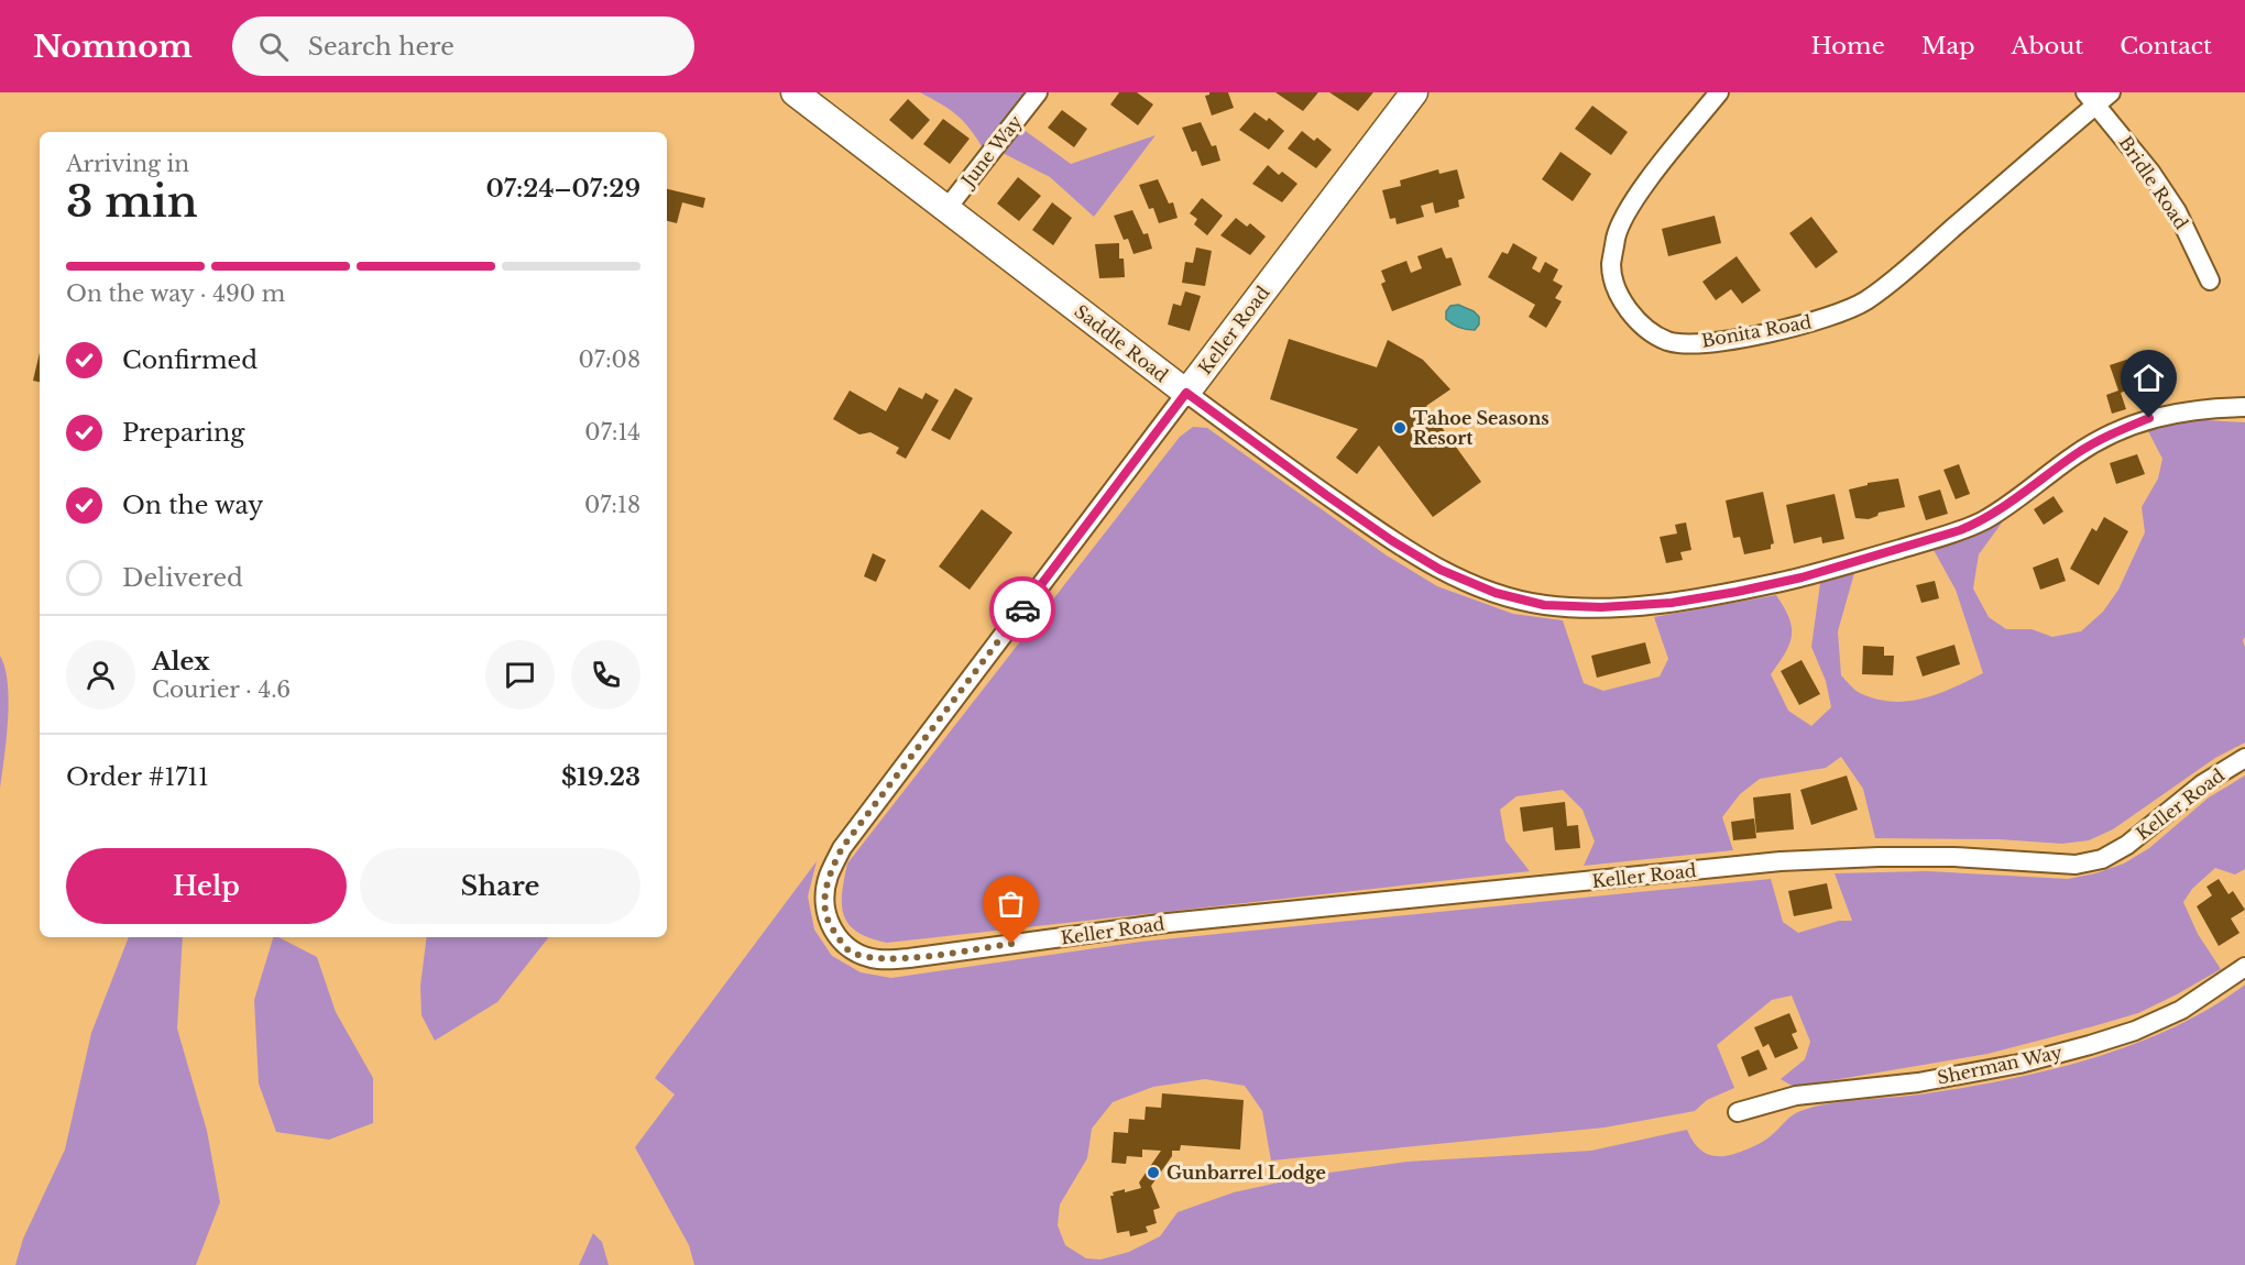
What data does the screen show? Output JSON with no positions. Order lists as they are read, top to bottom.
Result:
{
  "streets": {
    "street": [
      "June Way",
      "Bridle Road",
      "Keller Road",
      "Bonita Road",
      "Saddle Road",
      "Sherman Way"
    ]
  },
  "crossings": [
    ["June Way", "Saddle Road"],
    ["Bridle Road", "Bonita Road"],
    ["Keller Road", "Saddle Road"]
  ],
  "places": ["Tahoe Seasons Resort", "Gunbarrel Lodge"],
  "page": {
    "header": "Nomnom",
    "search": "Search here",
    "nav": [
      "Home",
      "Map",
      "About",
      "Contact"
    ],
    "heading": ["3 min", "Arriving in", "07:24–07:29"],
    "panel": [
      "Alex",
      "Courier · 4.6",
      "Order #1711",
      "$19.23"
    ],
    "bar": "On the way · 490 m",
    "list": [
      ["Confirmed", "07:08"],
      ["Preparing", "07:14"],
      ["On the way", "07:18"],
      "Delivered"
    ],
    "buttons": ["Help", "Share"]
  }
}
